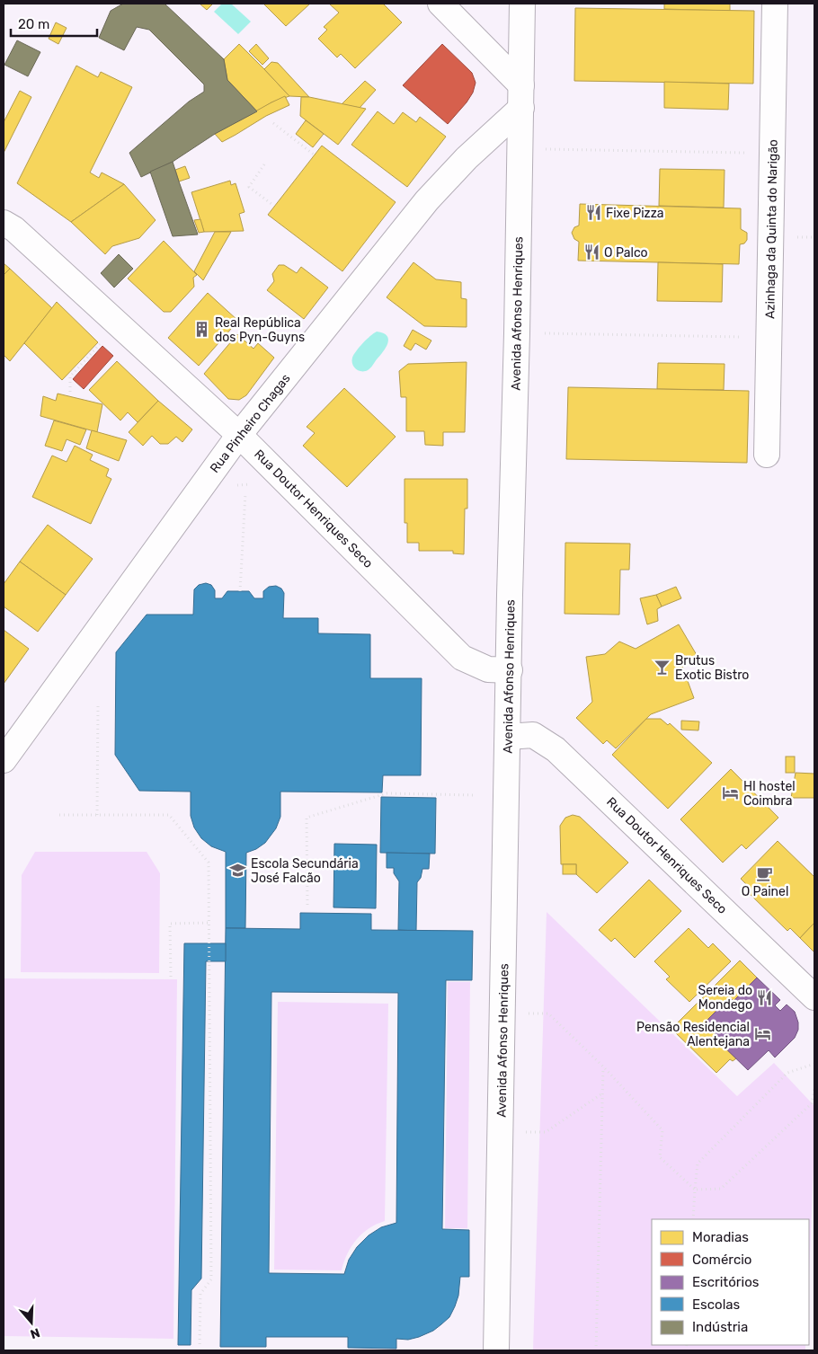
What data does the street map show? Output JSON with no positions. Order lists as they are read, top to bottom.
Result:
{
  "streets": {
    "street": [
      "Azinhaga da Quinta do Narigão",
      "Avenida Afonso Henriques",
      "Rua Pinheiro Chagas",
      "Rua Doutor Henriques Seco"
    ]
  },
  "crossings": [
    ["Avenida Afonso Henriques", "Rua Pinheiro Chagas"],
    ["Avenida Afonso Henriques", "Rua Doutor Henriques Seco"],
    ["Rua Pinheiro Chagas", "Rua Doutor Henriques Seco"]
  ],
  "places": {
    "restaurant": ["Fixe Pizza", "O Palco", "Sereia do Mondego"],
    "building": ["Real República dos Pyn-Guyns"],
    "bar": ["Brutus Exotic Bistro"],
    "hotel": ["HI hostel Coimbra", "Pensão Residencial Alentejana"],
    "school or university": ["Escola Secundária José Falcão"],
    "cafe": ["O Painel"]
  },
  "legend": [
    "Moradias",
    "Comércio",
    "Escritórios",
    "Escolas",
    "Indústria"
  ],
  "scale_bar": "20 m",
  "north": "bottom"
}
